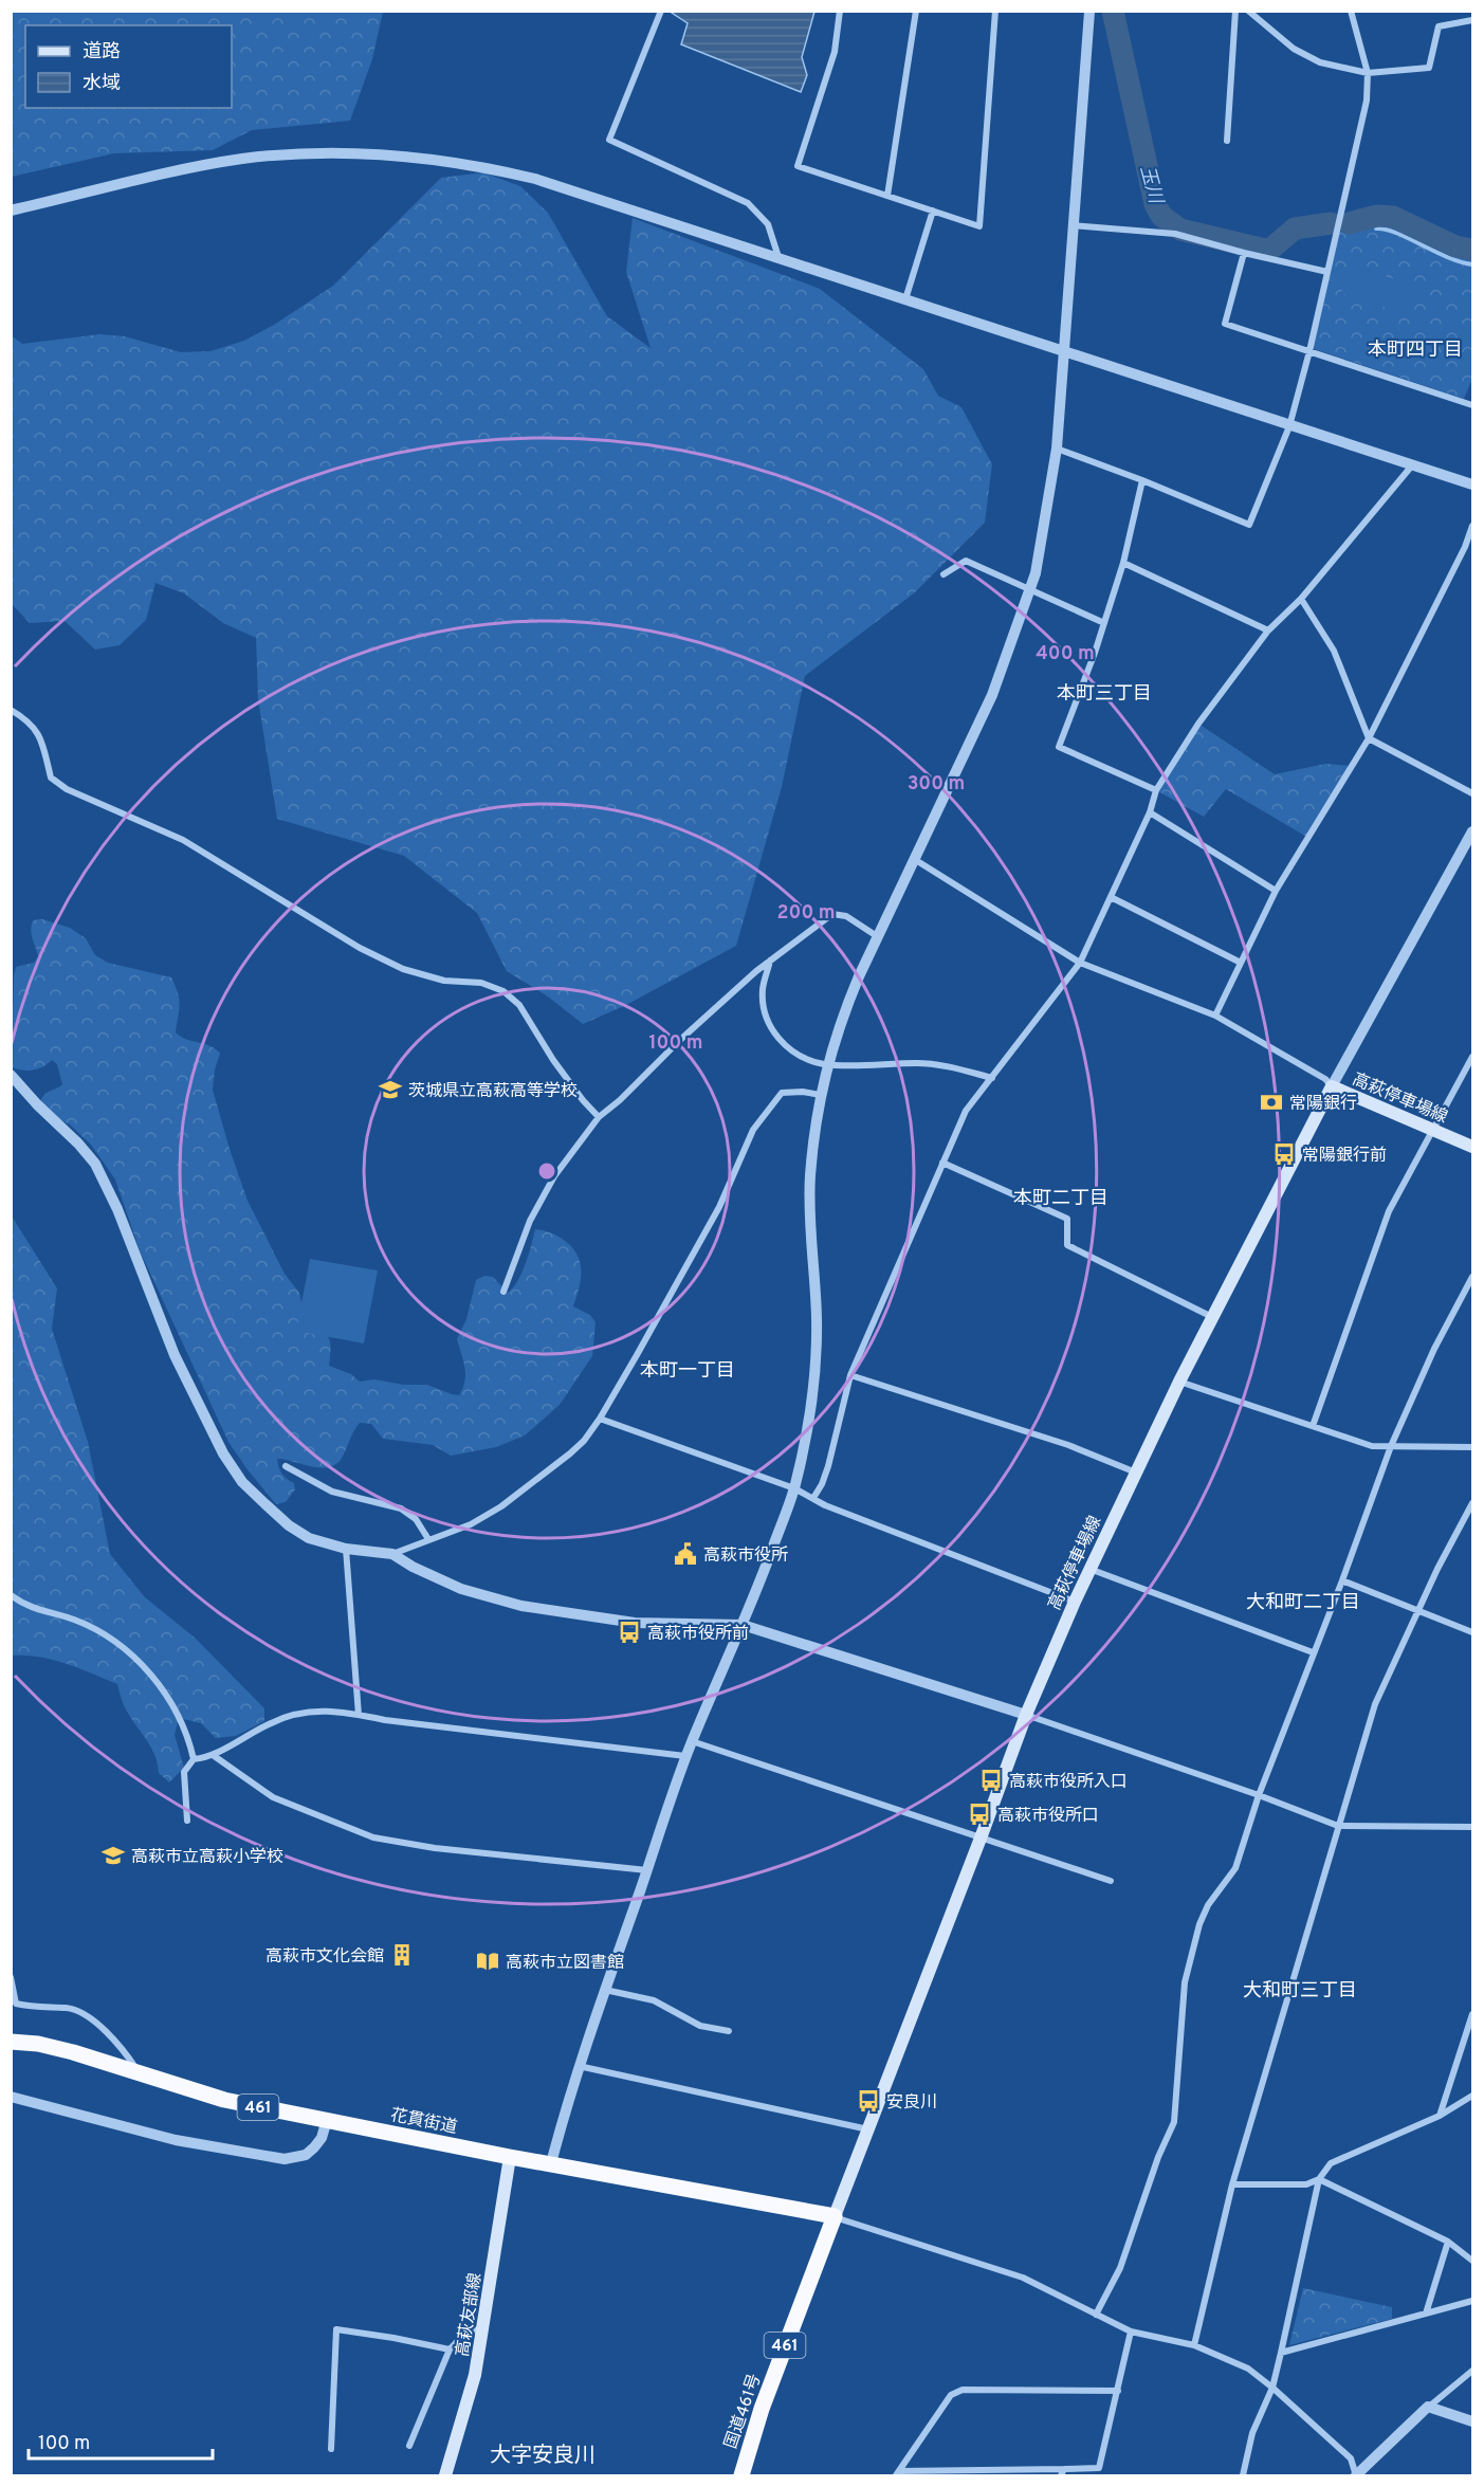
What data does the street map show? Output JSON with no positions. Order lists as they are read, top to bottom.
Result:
{
  "streets": {
    "highway": ["461", "花貫街道", "国道461号"],
    "main road": ["高萩停車場線", "高萩友部線"]
  },
  "crossings": [
    ["高萩停車場線", "花貫街道"],
    ["高萩停車場線", "国道461号"],
    ["花貫街道", "高萩友部線"],
    ["花貫街道", "国道461号"]
  ],
  "districts": [
    "本町四丁目",
    "本町三丁目",
    "本町二丁目",
    "本町一丁目",
    "大和町二丁目",
    "大和町三丁目",
    "大字安良川"
  ],
  "water": ["玉川"],
  "places": {
    "school or university": ["茨城県立高萩高等学校", "高萩市立高萩小学校"],
    "bank": ["常陽銀行"],
    "bus stop": [
      "常陽銀行前",
      "高萩市役所前",
      "高萩市役所入口",
      "高萩市役所口",
      "安良川"
    ],
    "public building": ["高萩市役所"],
    "building": ["高萩市文化会館"],
    "library": ["高萩市立図書館"]
  },
  "legend": ["道路", "水域"],
  "scale_bar": "100 m",
  "rings": [
    "400 m",
    "300 m",
    "200 m",
    "100 m"
  ]
}
